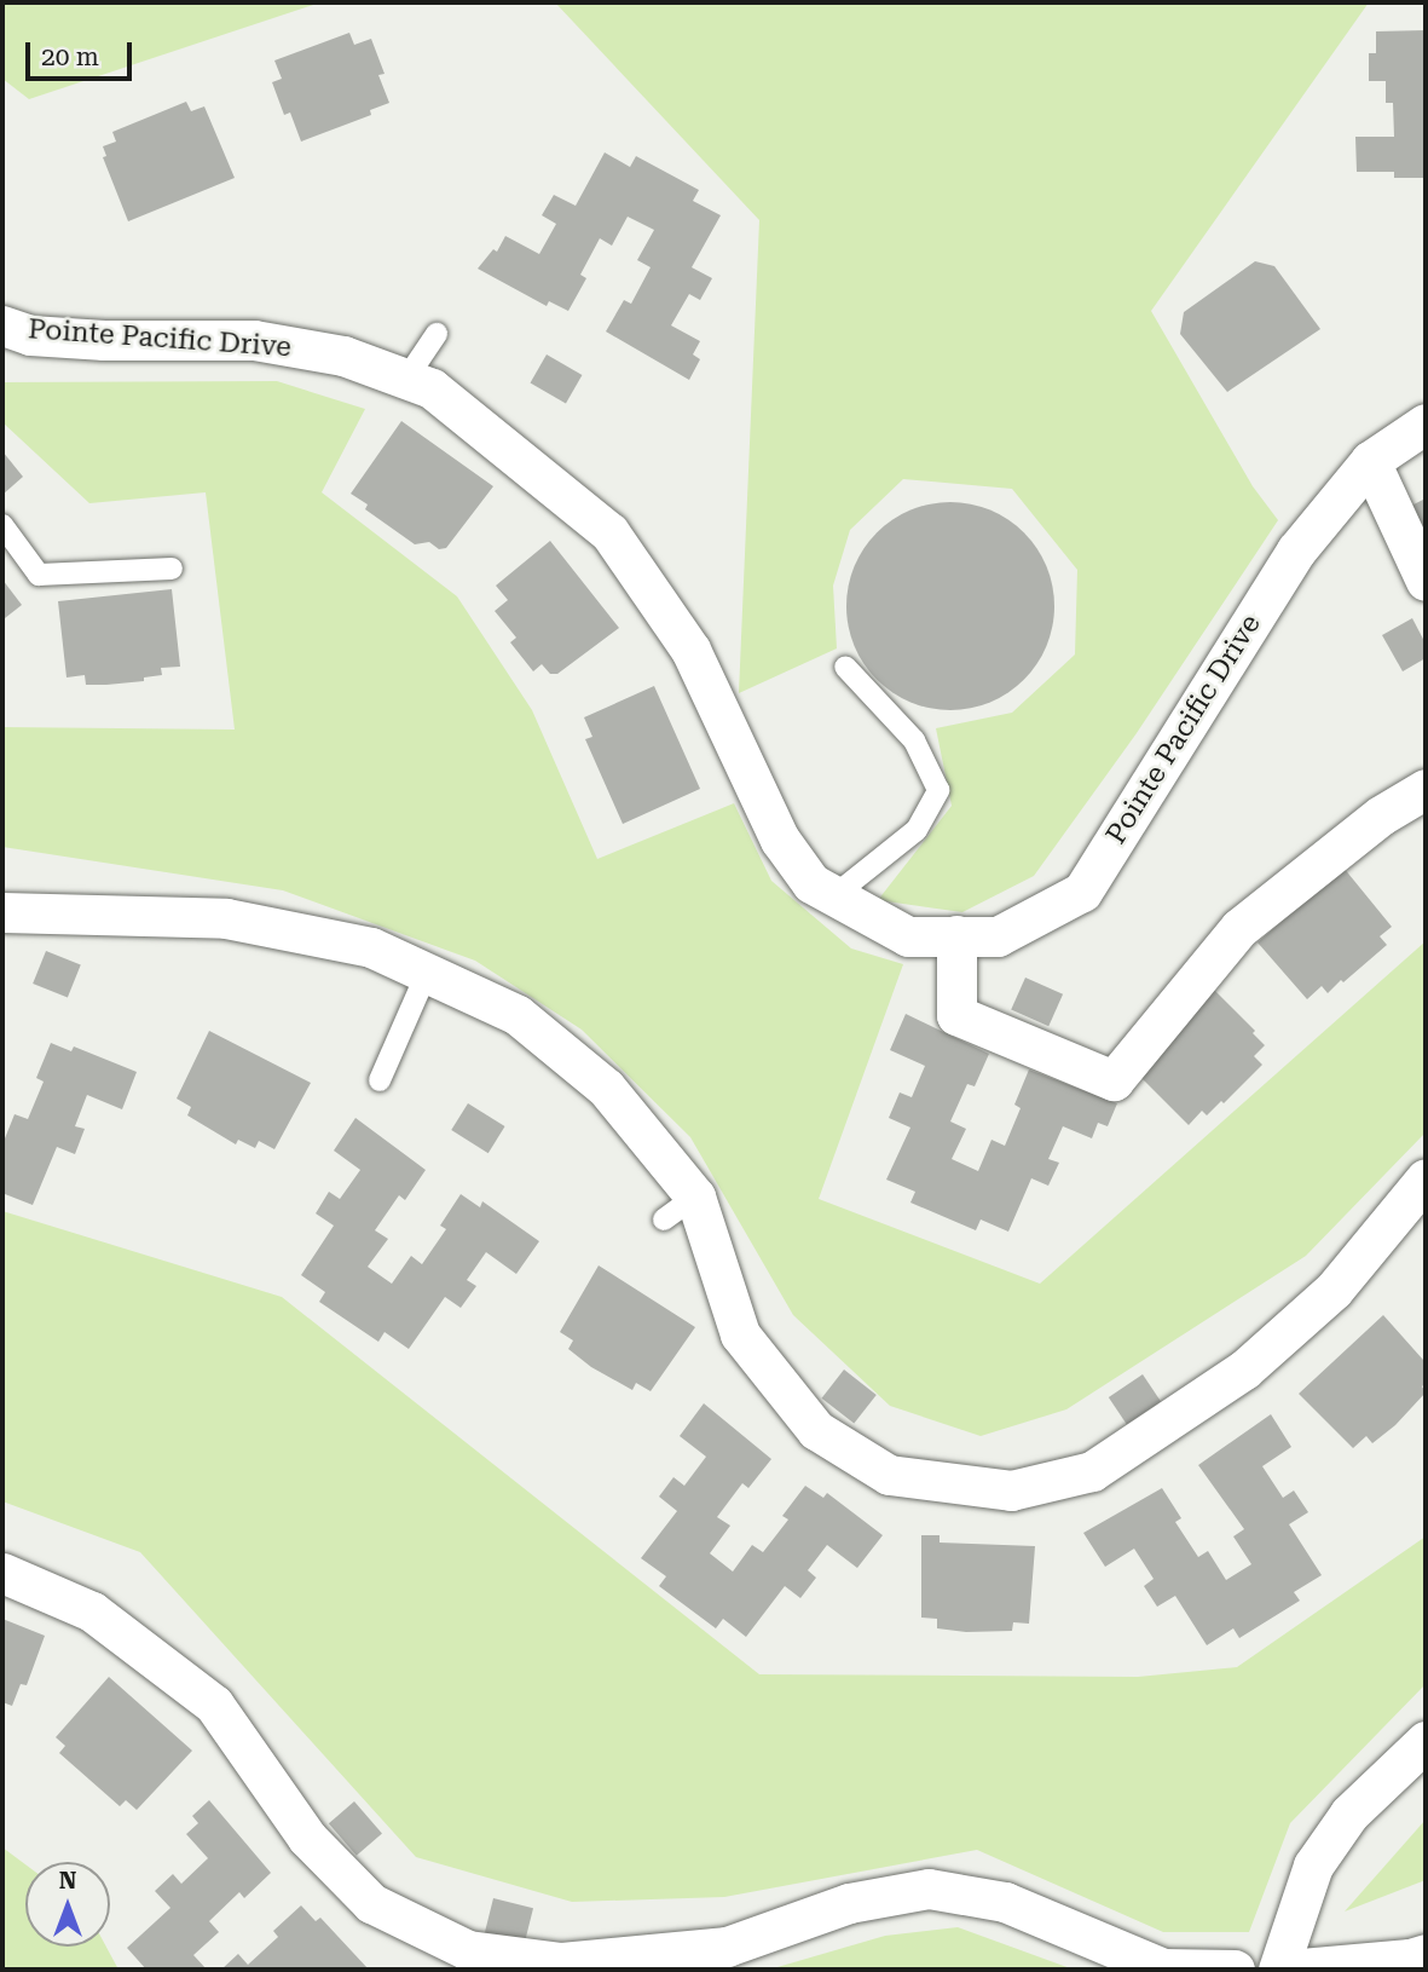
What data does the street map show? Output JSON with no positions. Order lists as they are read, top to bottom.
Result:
{
  "streets": {
    "street": ["Pointe Pacific Drive"]
  },
  "scale_bar": "20 m",
  "north": "top"
}
